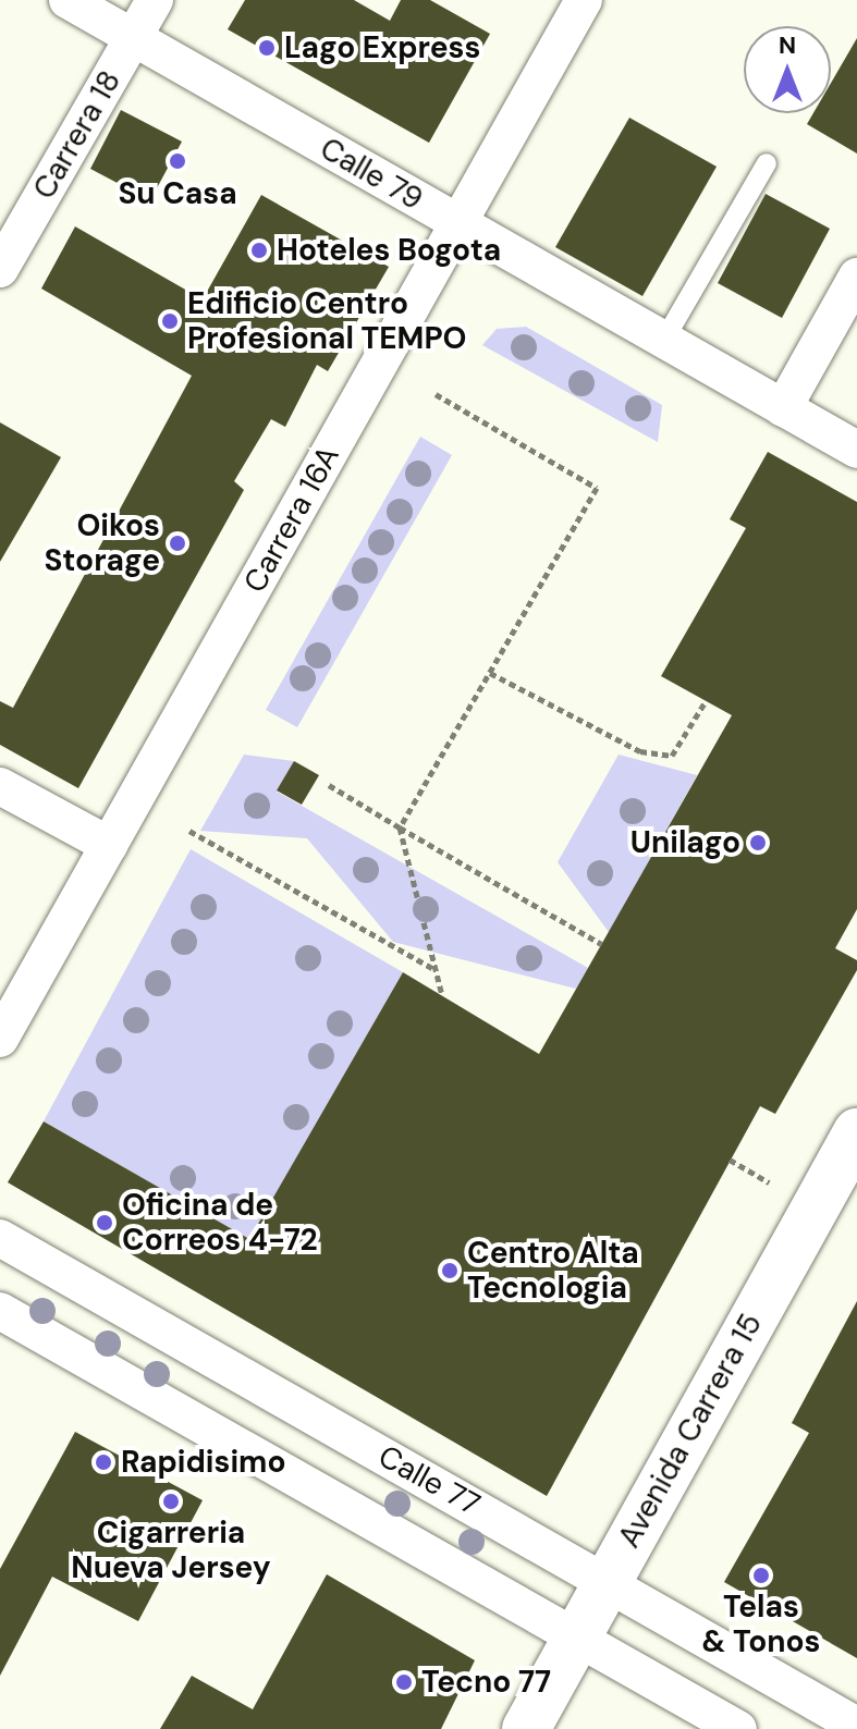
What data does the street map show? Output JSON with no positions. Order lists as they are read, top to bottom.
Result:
{
  "streets": {
    "main road": ["Avenida Carrera 15"],
    "street": [
      "Carrera 18",
      "Calle 79",
      "Carrera 16A",
      "Calle 77"
    ]
  },
  "crossings": [
    ["Carrera 18", "Calle 79"],
    ["Calle 79", "Carrera 16A"],
    ["Avenida Carrera 15", "Calle 77"]
  ],
  "places": [
    "Lago Express",
    "Su Casa",
    "Hoteles Bogota",
    "Edificio Centro Profesional TEMPO",
    "Oikos Storage",
    "Unilago",
    "Oficina de Correos 4-72",
    "Centro Alta Tecnologia",
    "Rapidisimo",
    "Cigarreria Nueva Jersey",
    "Telas & Tonos",
    "Tecno 77"
  ],
  "north": "top"
}
